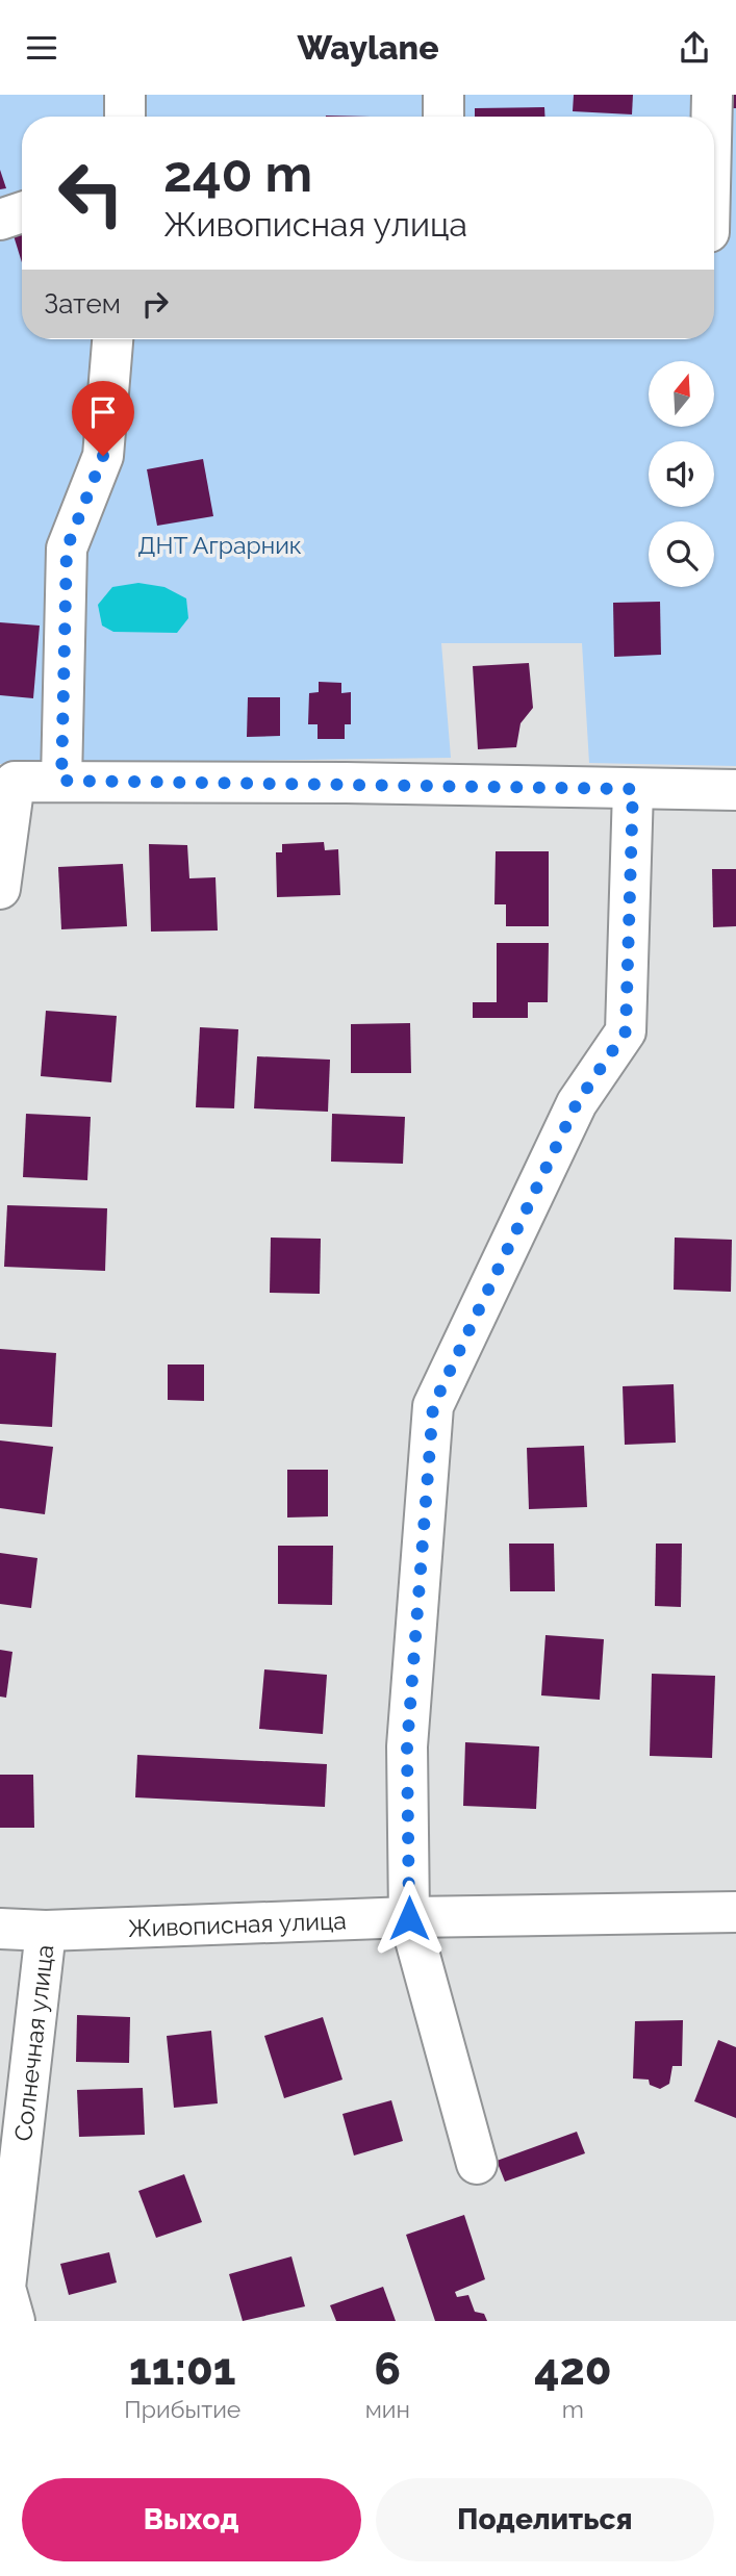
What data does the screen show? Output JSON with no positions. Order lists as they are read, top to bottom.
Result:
{
  "streets": {
    "street": ["Живописная улица", "Солнечная улица"]
  },
  "crossings": [
    ["Живописная улица", "Солнечная улица"]
  ],
  "parks": ["ДНТ Аграрник"],
  "north": "top",
  "page": {
    "header": "Waylane",
    "turn": ["240 m", "Живописная улица"],
    "then": "Затем",
    "eta": [
      "11:01",
      "Прибытие",
      "6",
      "мин",
      "420",
      "m"
    ],
    "buttons": ["Выход", "Поделиться"]
  }
}
